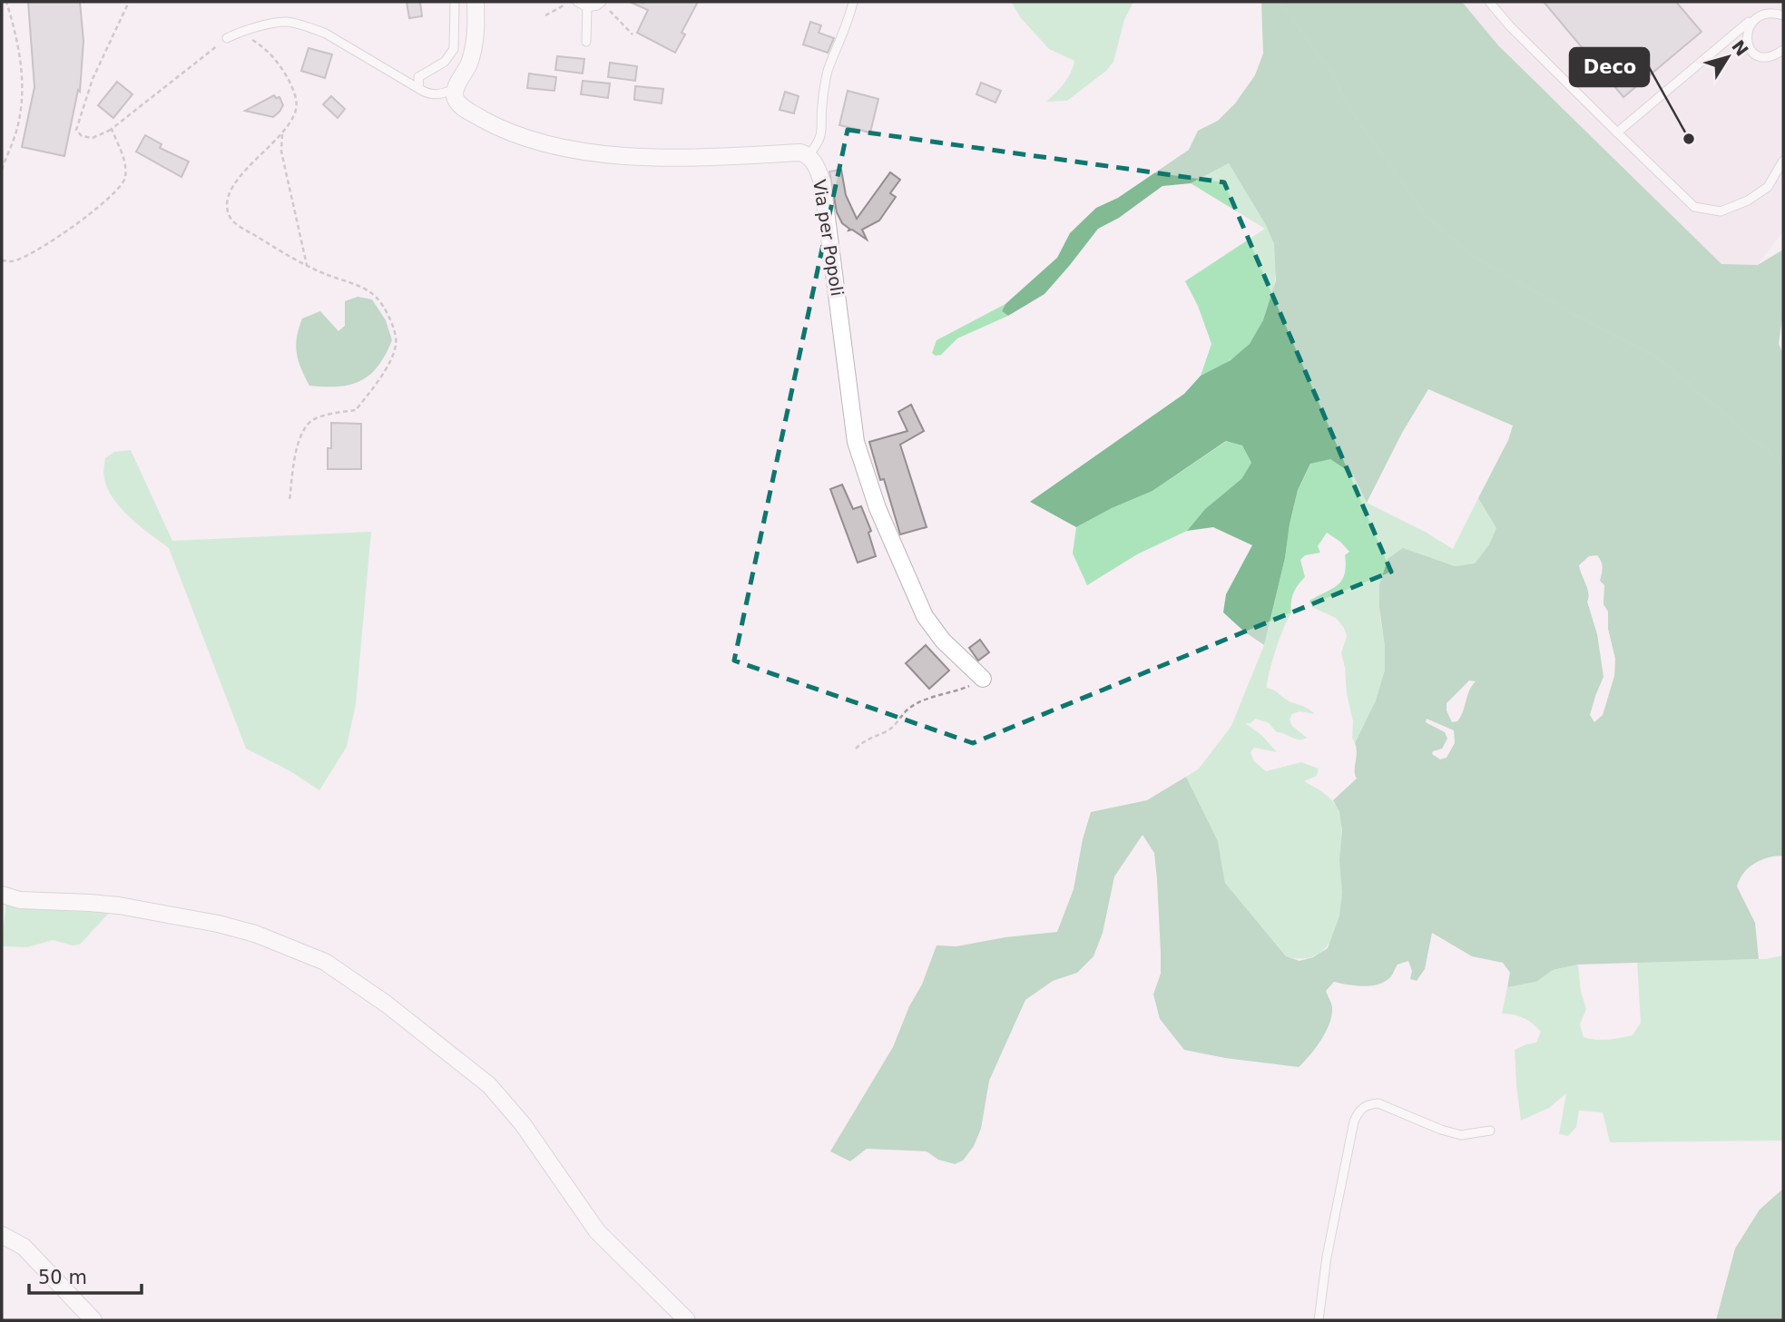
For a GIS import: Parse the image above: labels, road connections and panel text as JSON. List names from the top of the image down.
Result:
{
  "streets": {
    "street": ["Via per Popoli"]
  },
  "places": ["Deco"],
  "scale_bar": "50 m",
  "north": "top right"
}
